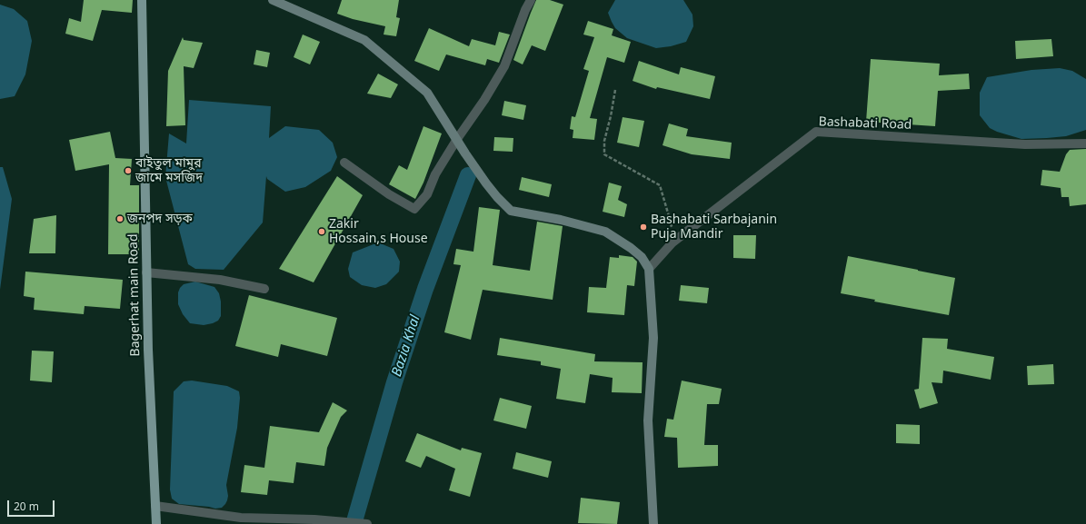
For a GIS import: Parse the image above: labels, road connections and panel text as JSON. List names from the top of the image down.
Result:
{
  "streets": {
    "main road": ["Bagerhat main Road"],
    "street": ["Bashabati Road"]
  },
  "water": ["Bazia Khal"],
  "places": [
    "বাইতুল মামুর জামে মসজিদ",
    "জনপদ সড়ক",
    "Bashabati Sarbajanin Puja Mandir",
    "Zakir Hossain,s House"
  ],
  "scale_bar": "20 m"
}
